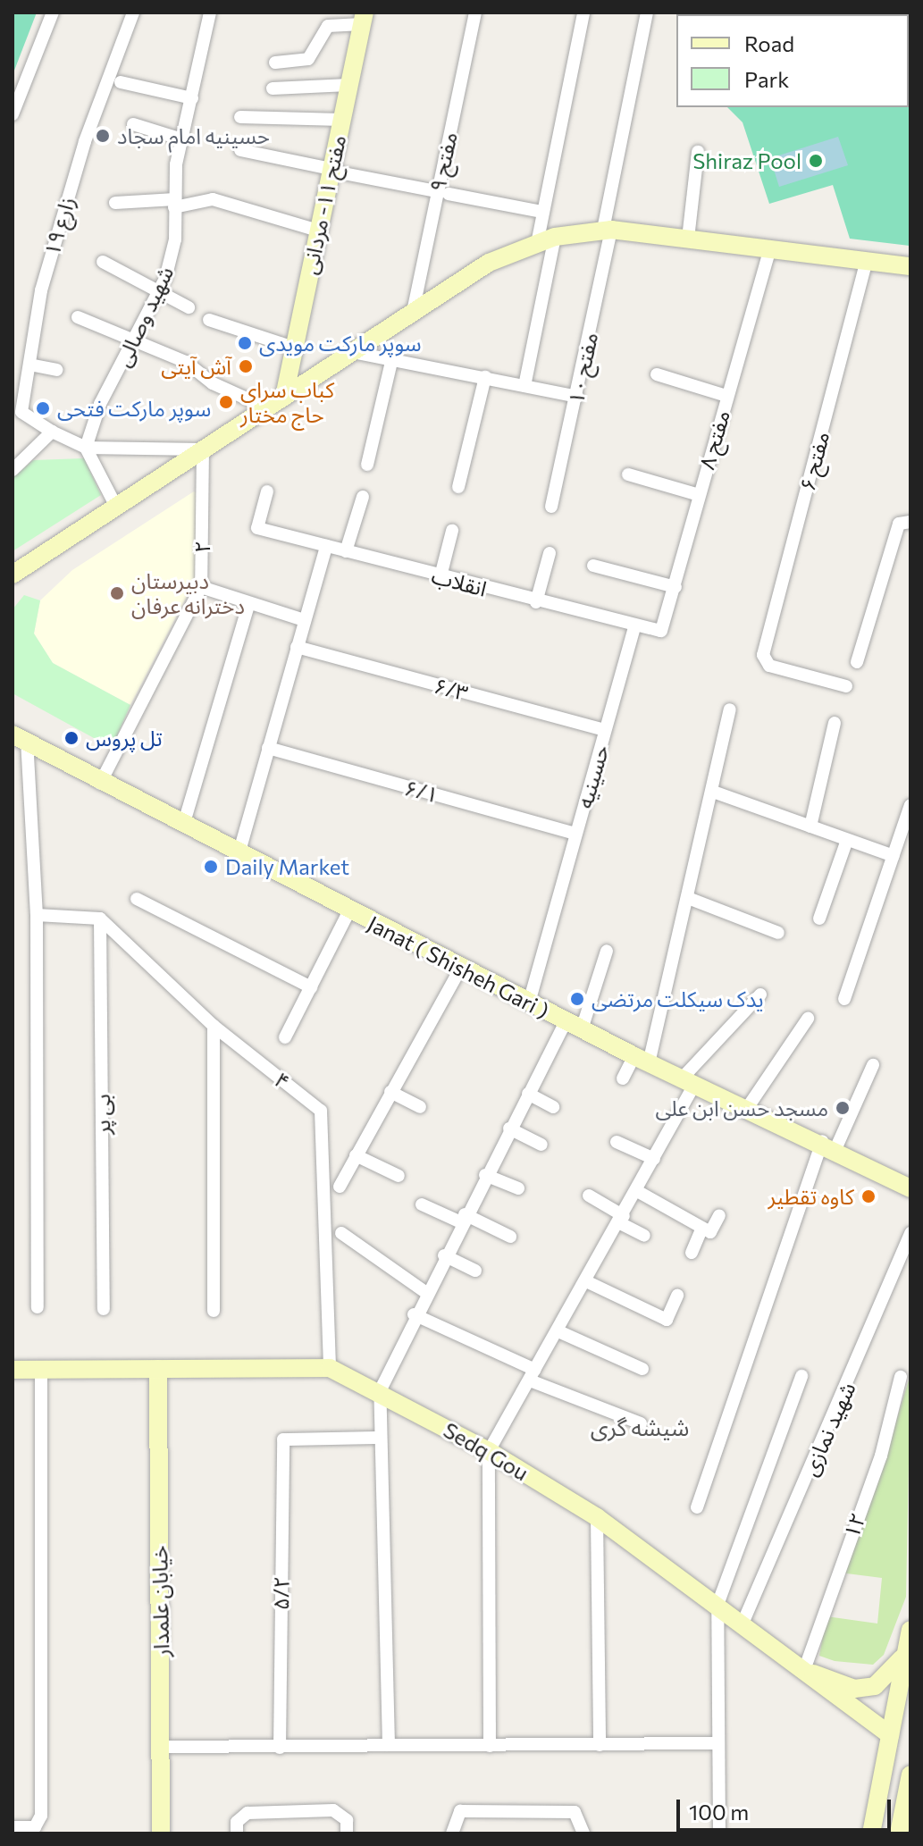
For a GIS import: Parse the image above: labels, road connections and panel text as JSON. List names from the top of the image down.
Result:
{
  "streets": {
    "street": [
      "مفتح ۹",
      "مفتح ۱۱- مردانی",
      "۱۹ زارع",
      "شهید وصالی",
      "مفتح ۱۰",
      "مفتح ۸",
      "مفتح ۶",
      "۲",
      "انقلاب",
      "۶/۳",
      "حسینیه",
      "۶/۱",
      "Janat ( Shisheh Gari )",
      "۴",
      "بی پر",
      "شهید نمازی",
      "Sedq Gou",
      "۱۲",
      "۵/۲",
      "خیابان علمدار"
    ]
  },
  "crossings": [
    ["۱۹ زارع", "شهید وصالی"],
    ["مفتح ۸", "انقلاب"],
    ["۲", "Janat ( Shisheh Gari )"],
    ["انقلاب", "حسینیه"],
    ["۶/۳", "حسینیه"],
    ["حسینیه", "۶/۱"],
    ["حسینیه", "Janat ( Shisheh Gari )"],
    ["۴", "بی پر"],
    ["۴", "Sedq Gou"],
    ["شهید نمازی", "Sedq Gou"],
    ["Sedq Gou", "۱۲"],
    ["Sedq Gou", "خیابان علمدار"]
  ],
  "districts": ["شیشه گری"],
  "places": [
    "حسینیه امام سجاد",
    "Shiraz Pool",
    "سوپر مارکت مویدی",
    "آش آیتی",
    "کباب سرای حاج مختار",
    "سوپر مارکت فتحی",
    "دبیرستان دخترانه عرفان",
    "تل پروس",
    "Daily Market",
    "یدک سیکلت مرتضی",
    "مسجد حسن ابن علی",
    "کاوه تقطیر"
  ],
  "legend": ["Road", "Park"],
  "scale_bar": "100 m"
}
